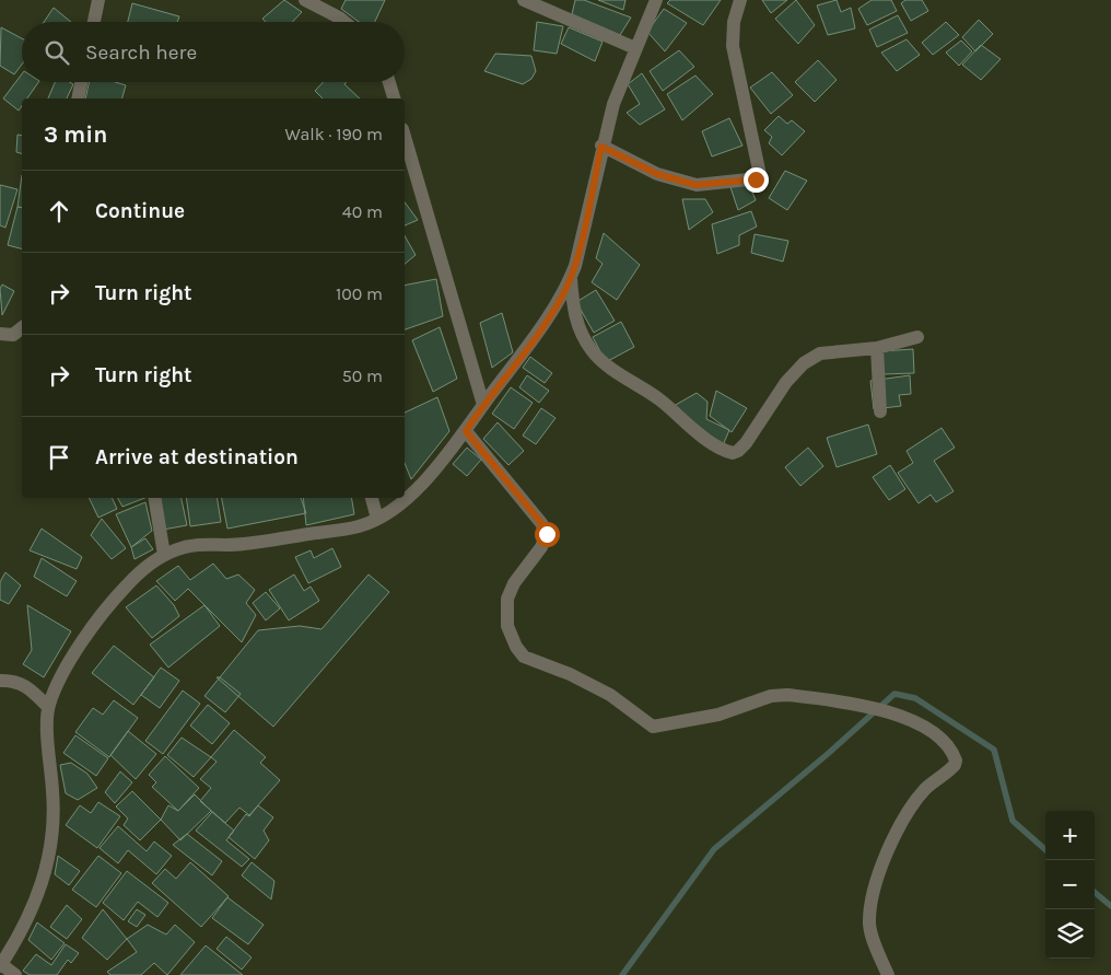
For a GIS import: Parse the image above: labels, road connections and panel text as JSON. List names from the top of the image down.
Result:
{
  "page": {
    "search": "Search here",
    "heading": ["3 min", "Walk · 190 m"],
    "list": [
      ["Continue", "40 m"],
      ["Turn right", "100 m"],
      ["Turn right", "50 m"],
      "Arrive at destination"
    ],
    "map_buttons": ["+", "−"]
  }
}
